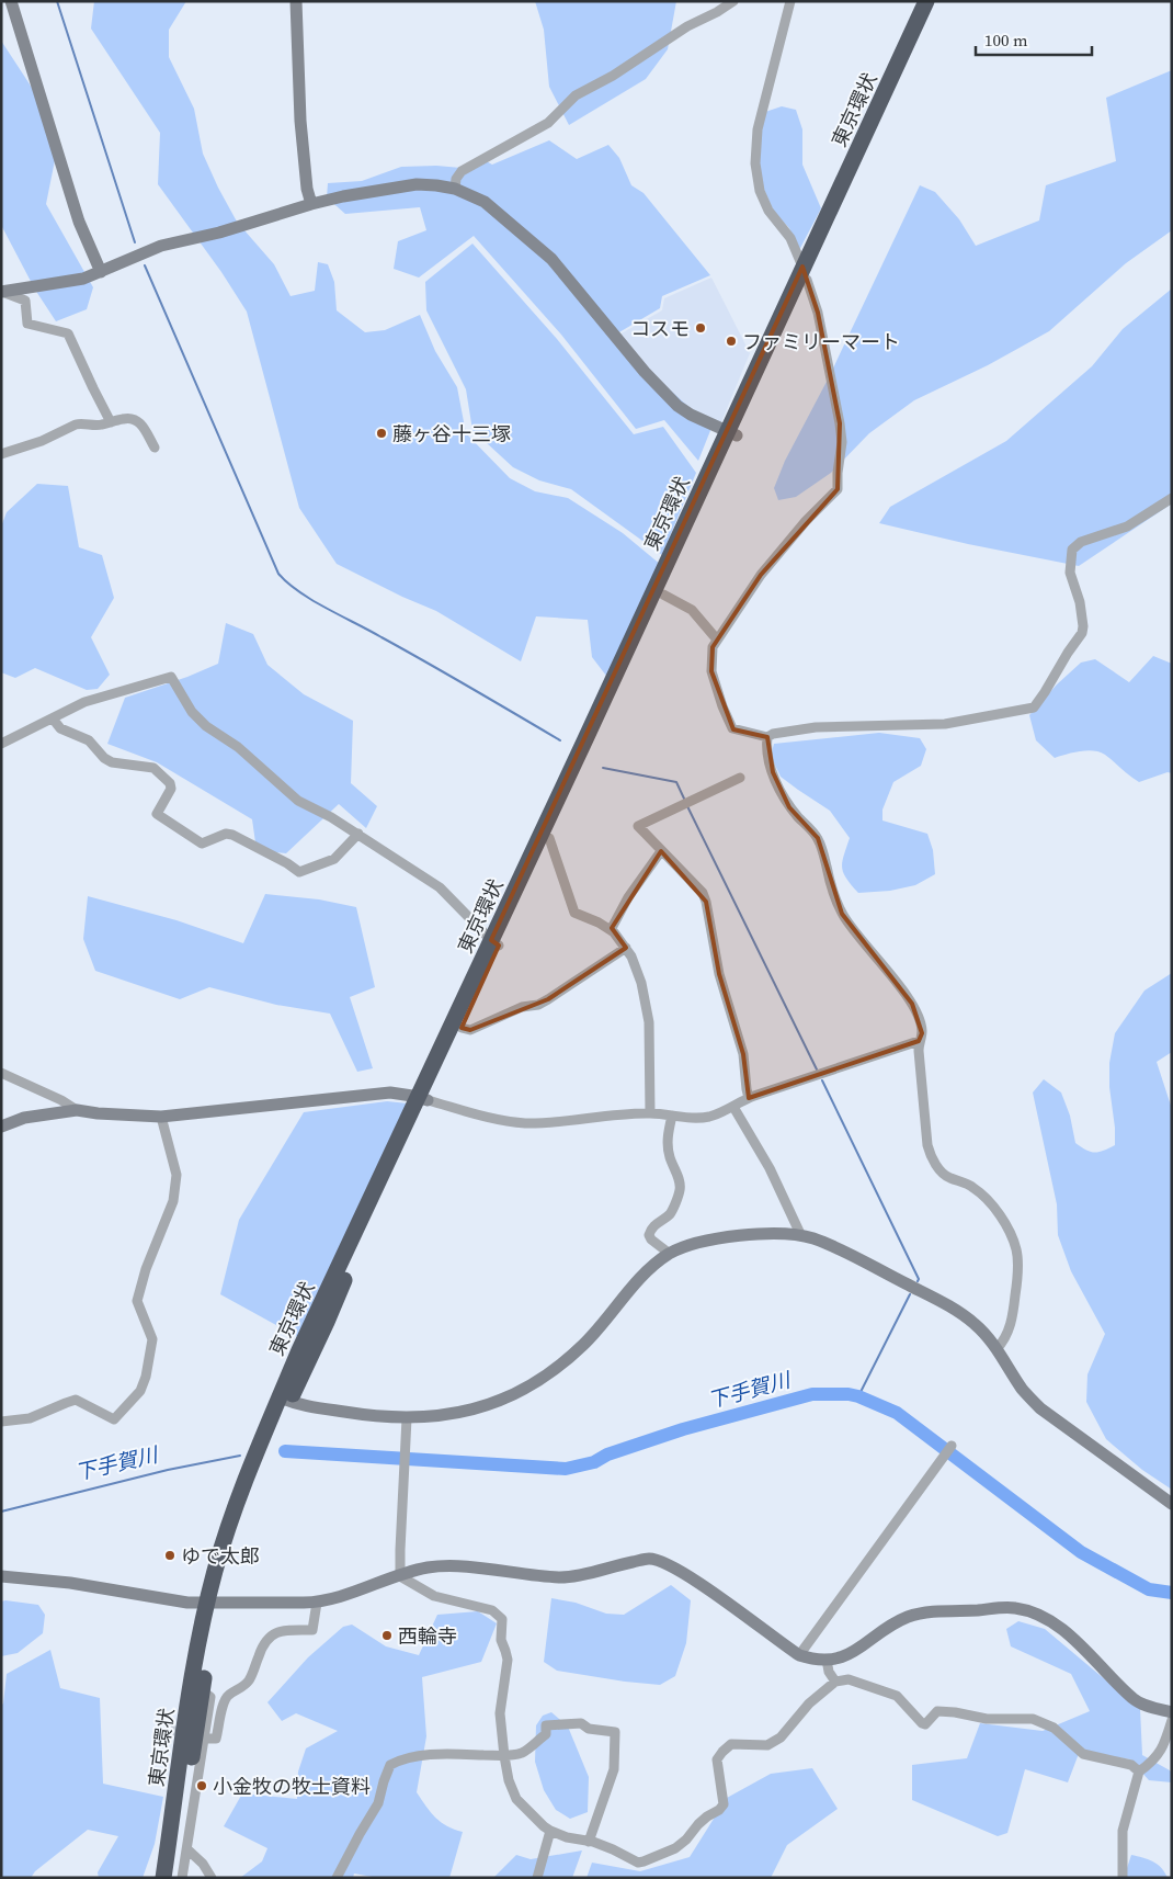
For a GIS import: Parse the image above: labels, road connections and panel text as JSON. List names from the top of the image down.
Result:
{
  "streets": {
    "highway": ["東京環状"]
  },
  "water": ["下手賀川"],
  "places": [
    "コスモ",
    "ファミリーマート",
    "藤ヶ谷十三塚",
    "ゆで太郎",
    "西輪寺",
    "小金牧の牧士資料"
  ],
  "scale_bar": "100 m"
}
